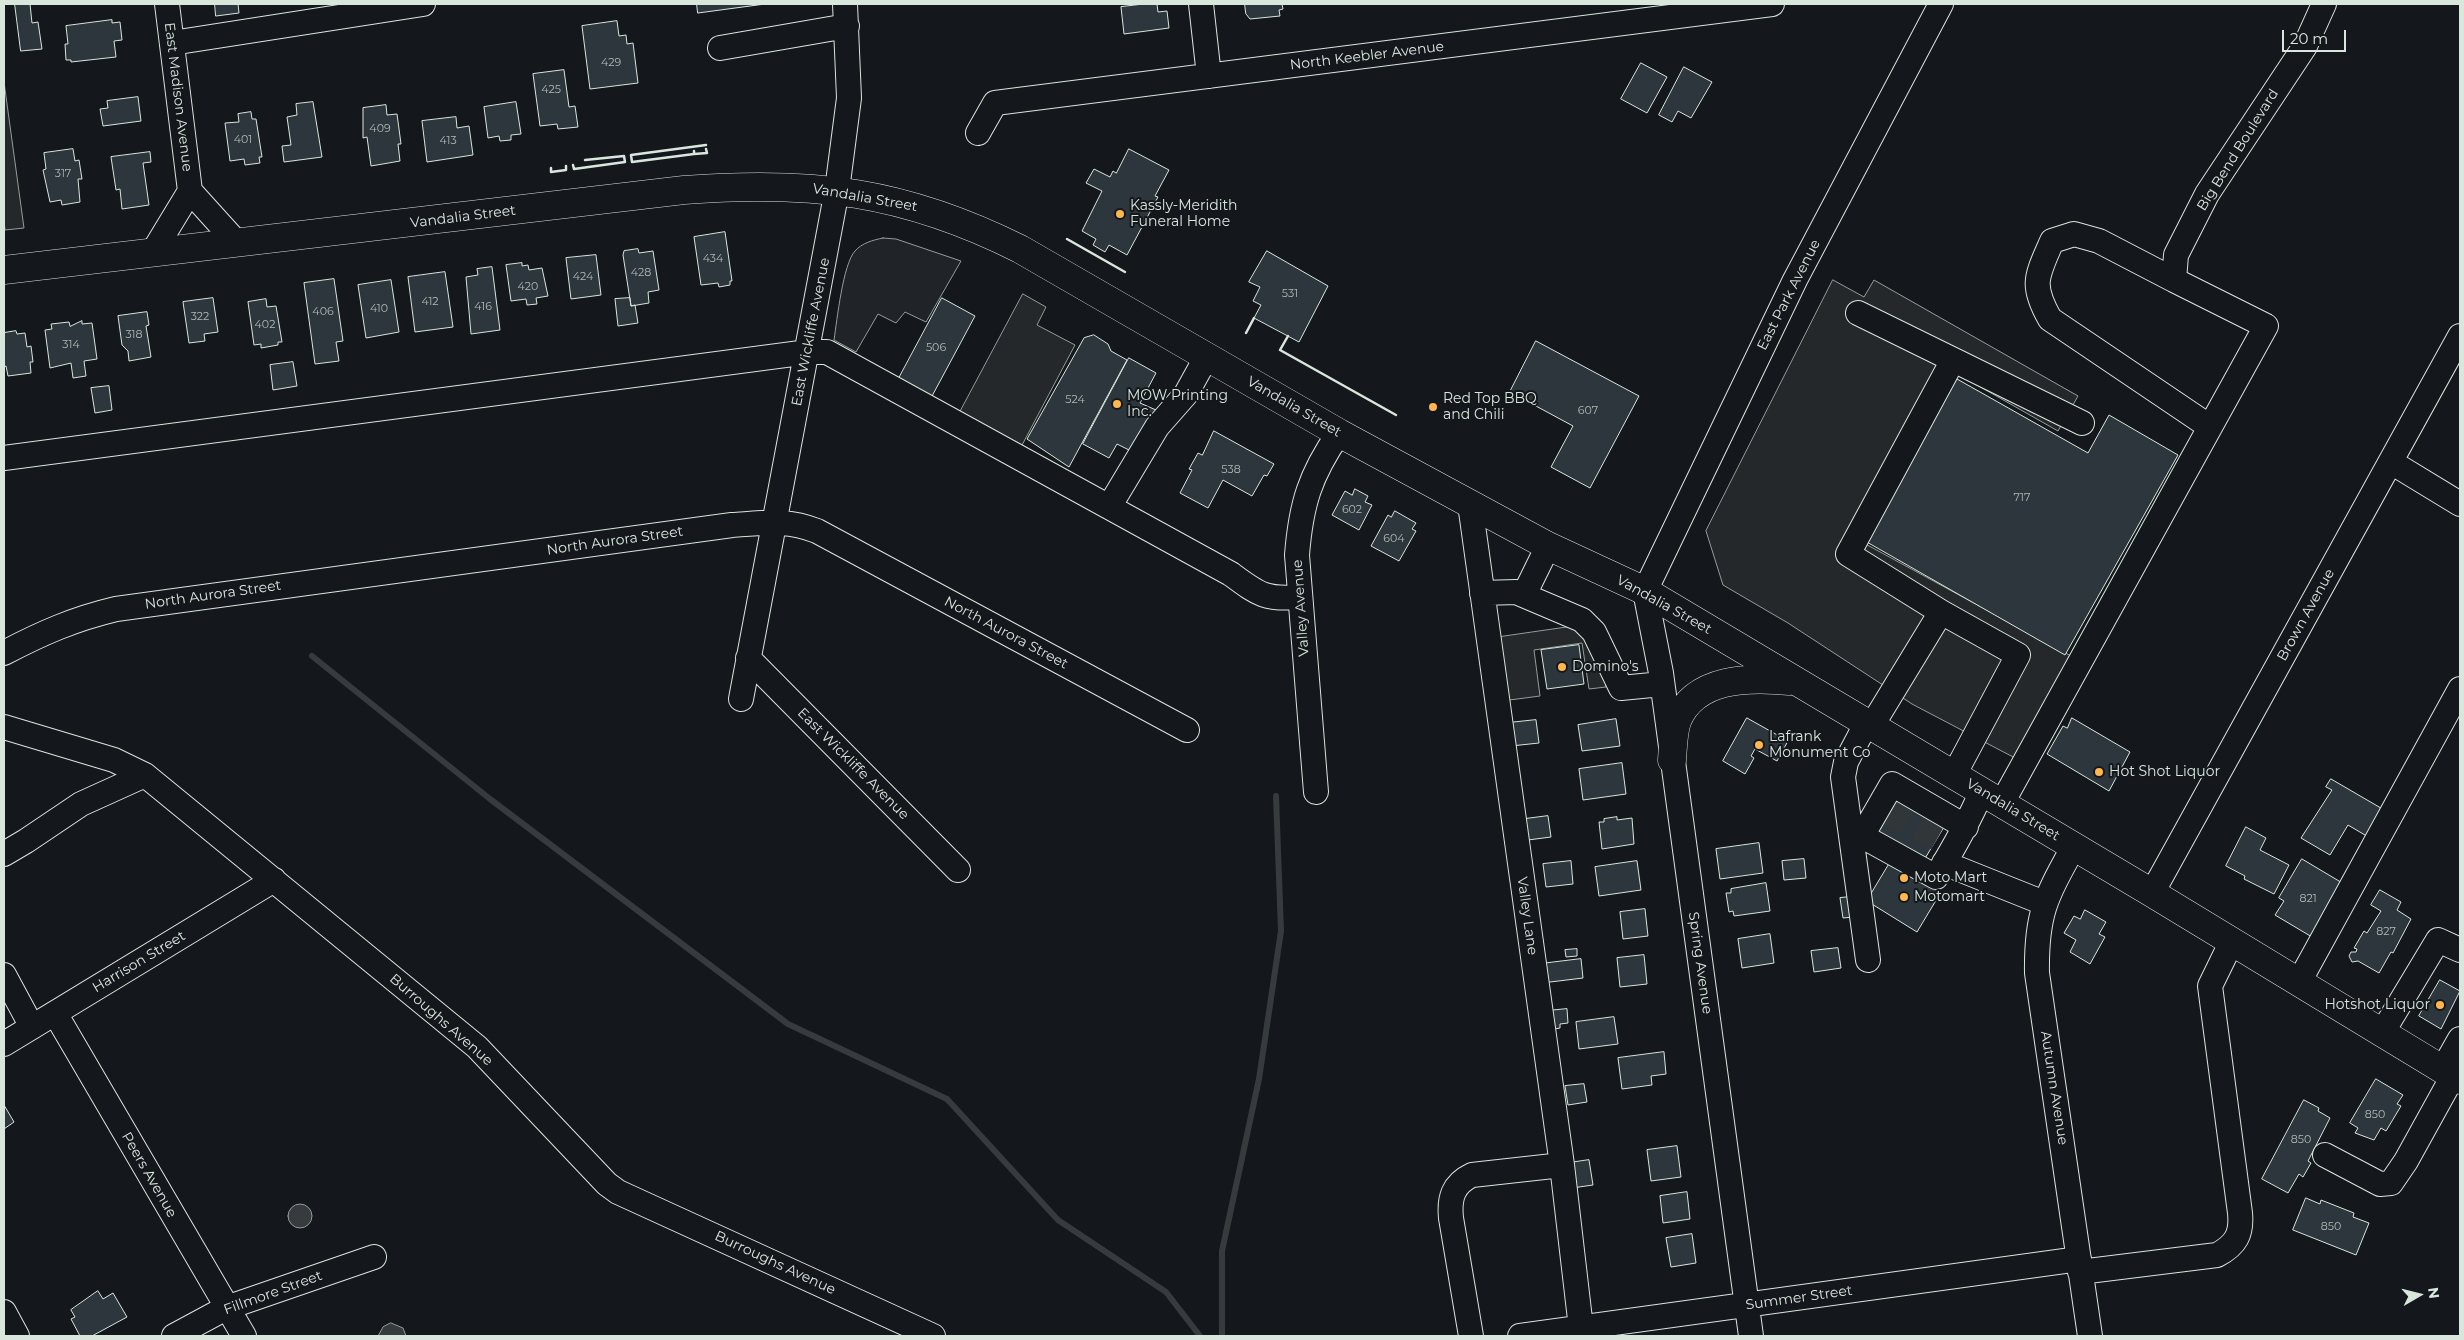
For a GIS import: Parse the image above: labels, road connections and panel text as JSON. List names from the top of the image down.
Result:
{
  "streets": {
    "main road": ["Vandalia Street"],
    "street": [
      "North Keebler Avenue",
      "East Madison Avenue",
      "Big Bend Boulevard",
      "East Park Avenue",
      "East Wickliffe Avenue",
      "North Aurora Street",
      "Valley Avenue",
      "Brown Avenue",
      "Valley Lane",
      "Harrison Street",
      "Spring Avenue",
      "Burroughs Avenue",
      "Autumn Avenue",
      "Peers Avenue",
      "Fillmore Street",
      "Summer Street"
    ]
  },
  "crossings": [
    ["Vandalia Street", "East Park Avenue"],
    ["Vandalia Street", "East Wickliffe Avenue"],
    ["Vandalia Street", "Valley Avenue"],
    ["Vandalia Street", "Brown Avenue"],
    ["Vandalia Street", "Valley Lane"],
    ["Vandalia Street", "Spring Avenue"],
    ["Vandalia Street", "Autumn Avenue"],
    ["Vandalia Street", "Summer Street"],
    ["East Park Avenue", "Spring Avenue"],
    ["East Wickliffe Avenue", "North Aurora Street"],
    ["Valley Lane", "Summer Street"],
    ["Harrison Street", "Burroughs Avenue"],
    ["Harrison Street", "Peers Avenue"],
    ["Spring Avenue", "Summer Street"],
    ["Autumn Avenue", "Summer Street"],
    ["Peers Avenue", "Fillmore Street"]
  ],
  "places": [
    "Kassly-Meridith Funeral Home",
    "MOW Printing Inc.",
    "Red Top BBQ and Chili",
    "Domino's",
    "Lafrank Monument Co",
    "Hot Shot Liquor",
    "Moto Mart",
    "Motomart",
    "Hotshot Liquor"
  ],
  "house_numbers": [
    "429",
    "425",
    "409",
    "401",
    "413",
    "317",
    "434",
    "428",
    "424",
    "420",
    "531",
    "412",
    "416",
    "410",
    "406",
    "322",
    "402",
    "318",
    "314",
    "506",
    "524",
    "607",
    "538",
    "717",
    "602",
    "604",
    "821",
    "827",
    "850",
    "850",
    "850"
  ],
  "scale_bar": "20 m",
  "north": "right"
}
